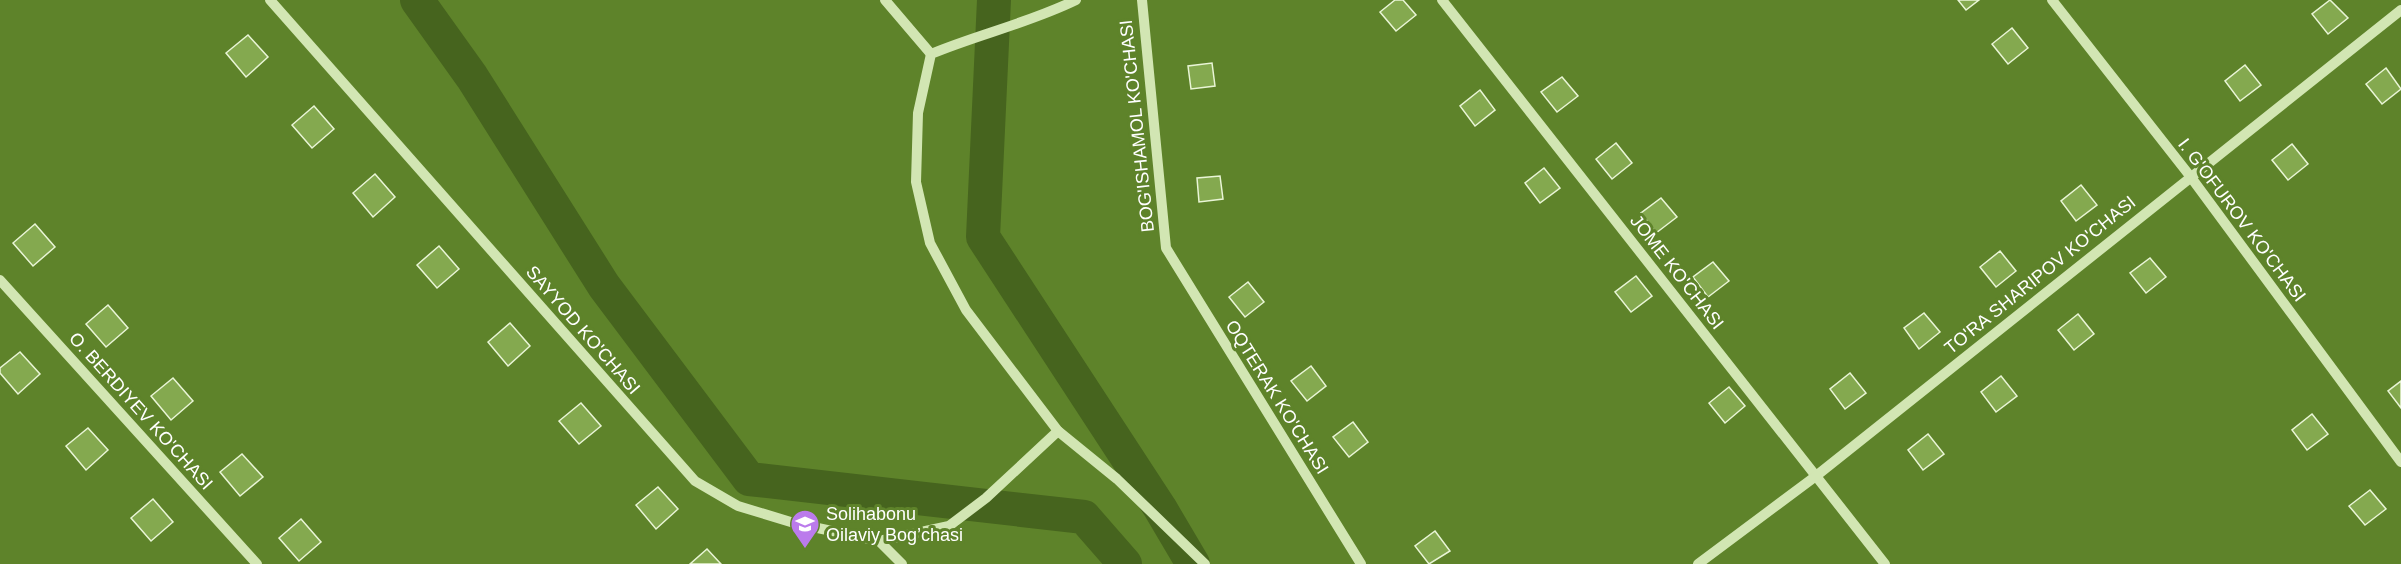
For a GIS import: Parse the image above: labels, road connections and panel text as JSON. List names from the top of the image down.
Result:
{
  "streets": {
    "street": [
      "BOG'ISHAMOL KO'CHASI",
      "I. G'OFUROV KO'CHASI",
      "JOME KO'CHASI",
      "TO'RA SHARIPOV KO'CHASI",
      "SAYYOD KO'CHASI",
      "OQTERAK KO'CHASI",
      "O. BERDIYEV KO'CHASI"
    ]
  },
  "crossings": [
    ["BOG'ISHAMOL KO'CHASI", "OQTERAK KO'CHASI"],
    ["I. G'OFUROV KO'CHASI", "TO'RA SHARIPOV KO'CHASI"],
    ["JOME KO'CHASI", "TO'RA SHARIPOV KO'CHASI"]
  ],
  "places": {
    "school or university": ["Solihabonu Oilaviy Bog’chasi"]
  }
}
